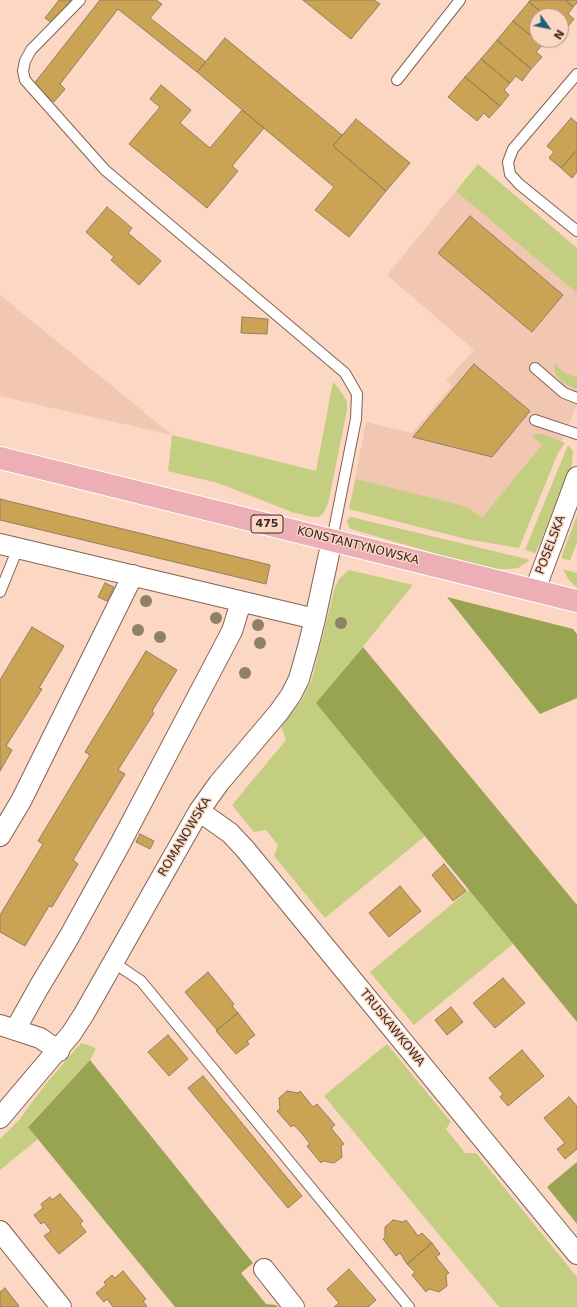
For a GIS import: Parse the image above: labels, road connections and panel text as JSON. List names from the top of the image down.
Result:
{
  "streets": {
    "main road": ["475", "KONSTANTYNOWSKA"],
    "street": ["POSELSKA", "ROMANOWSKA", "TRUSKAWKOWA"]
  },
  "crossings": [
    ["POSELSKA", "KONSTANTYNOWSKA"],
    ["KONSTANTYNOWSKA", "ROMANOWSKA"],
    ["ROMANOWSKA", "TRUSKAWKOWA"]
  ],
  "north": "bottom right"
}
